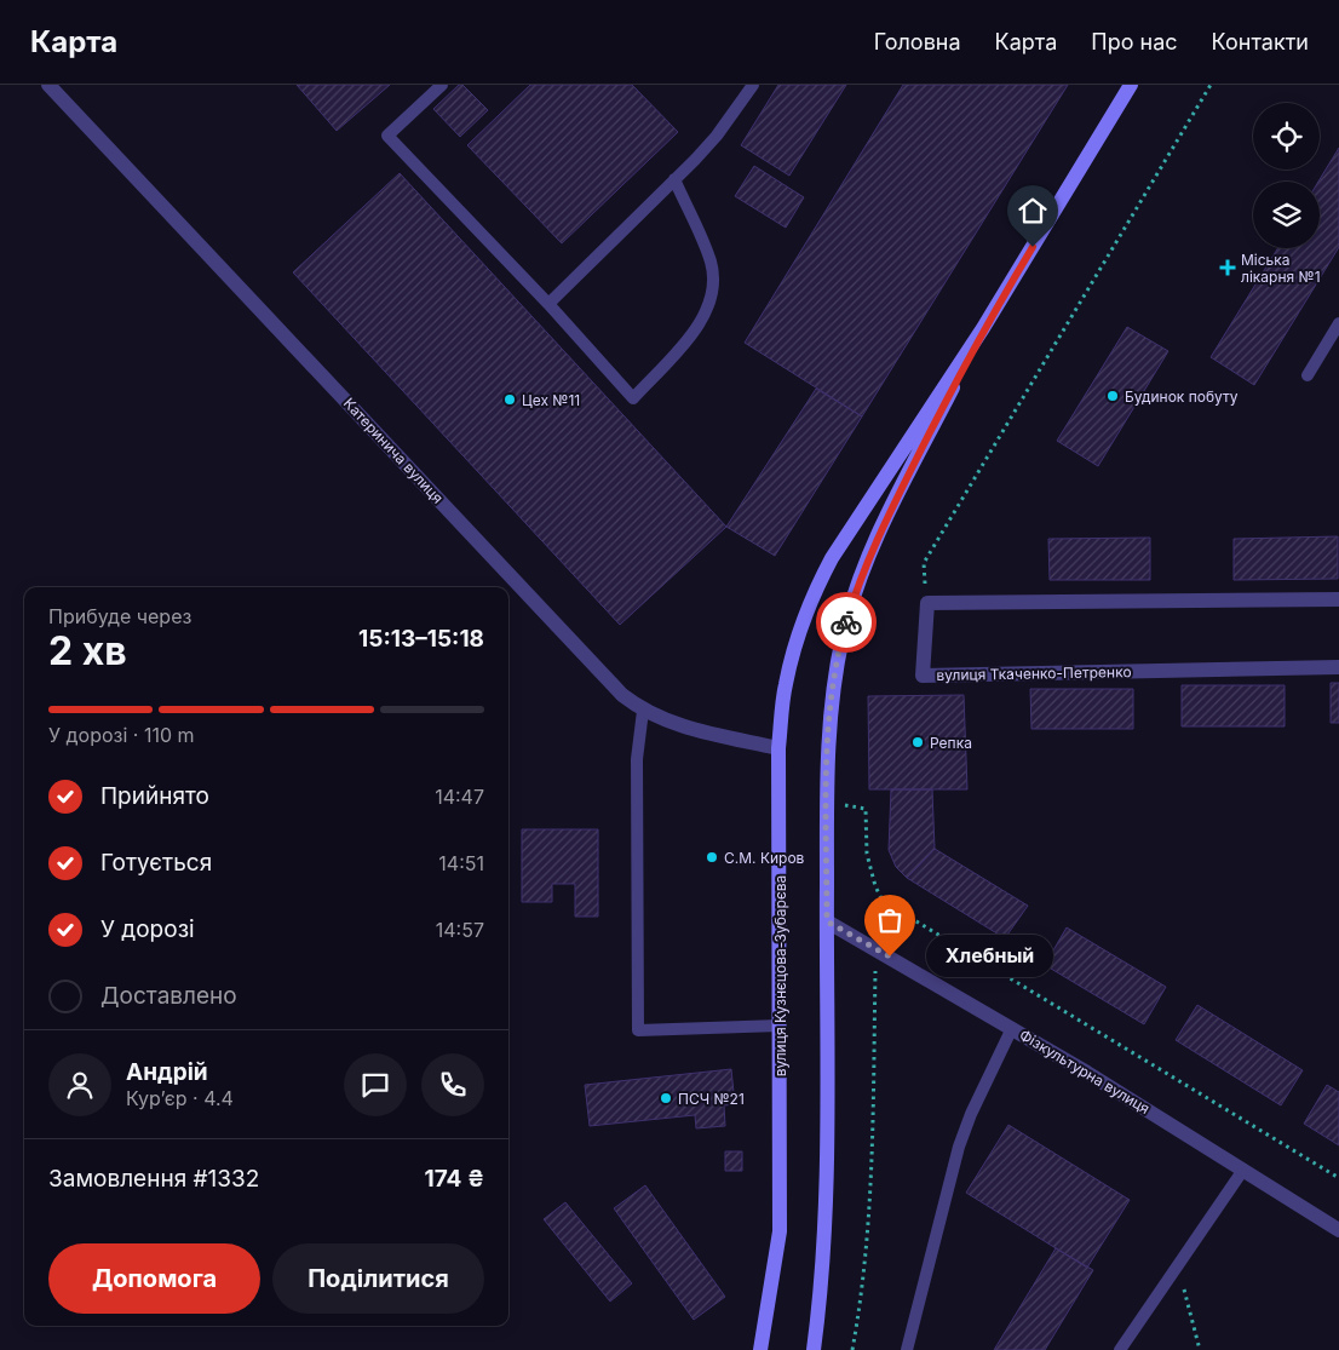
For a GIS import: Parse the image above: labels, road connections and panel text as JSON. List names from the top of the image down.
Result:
{
  "streets": {
    "main road": ["вулиця Кузнєцова-Зубарєва"],
    "street": ["Катеринича вулиця", "вулиця Ткаченко-Петренко", "Фізкультурна вулиця"]
  },
  "crossings": [
    ["Катеринича вулиця", "вулиця Кузнєцова-Зубарєва"],
    ["вулиця Кузнєцова-Зубарєва", "Фізкультурна вулиця"]
  ],
  "places": {
    "health": ["Міська лікарня №1"],
    "other": [
      "Будинок побуту",
      "Цех №11",
      "Репка",
      "С.М. Киров",
      "Хлебный",
      "ПСЧ №21"
    ]
  },
  "page": {
    "header": "Карта",
    "nav": [
      "Головна",
      "Карта",
      "Про нас",
      "Контакти"
    ],
    "heading": ["2 хв", "Прибуде через", "15:13–15:18"],
    "panel": [
      "Андрій",
      "Кур’єр · 4.4",
      "Замовлення #1332",
      "174 ₴"
    ],
    "bar": "У дорозі · 110 m",
    "list": [
      ["Прийнято", "14:47"],
      ["Готується", "14:51"],
      ["У дорозі", "14:57"],
      "Доставлено"
    ],
    "bubble": "Хлебный",
    "buttons": ["Допомога", "Поділитися"]
  }
}
